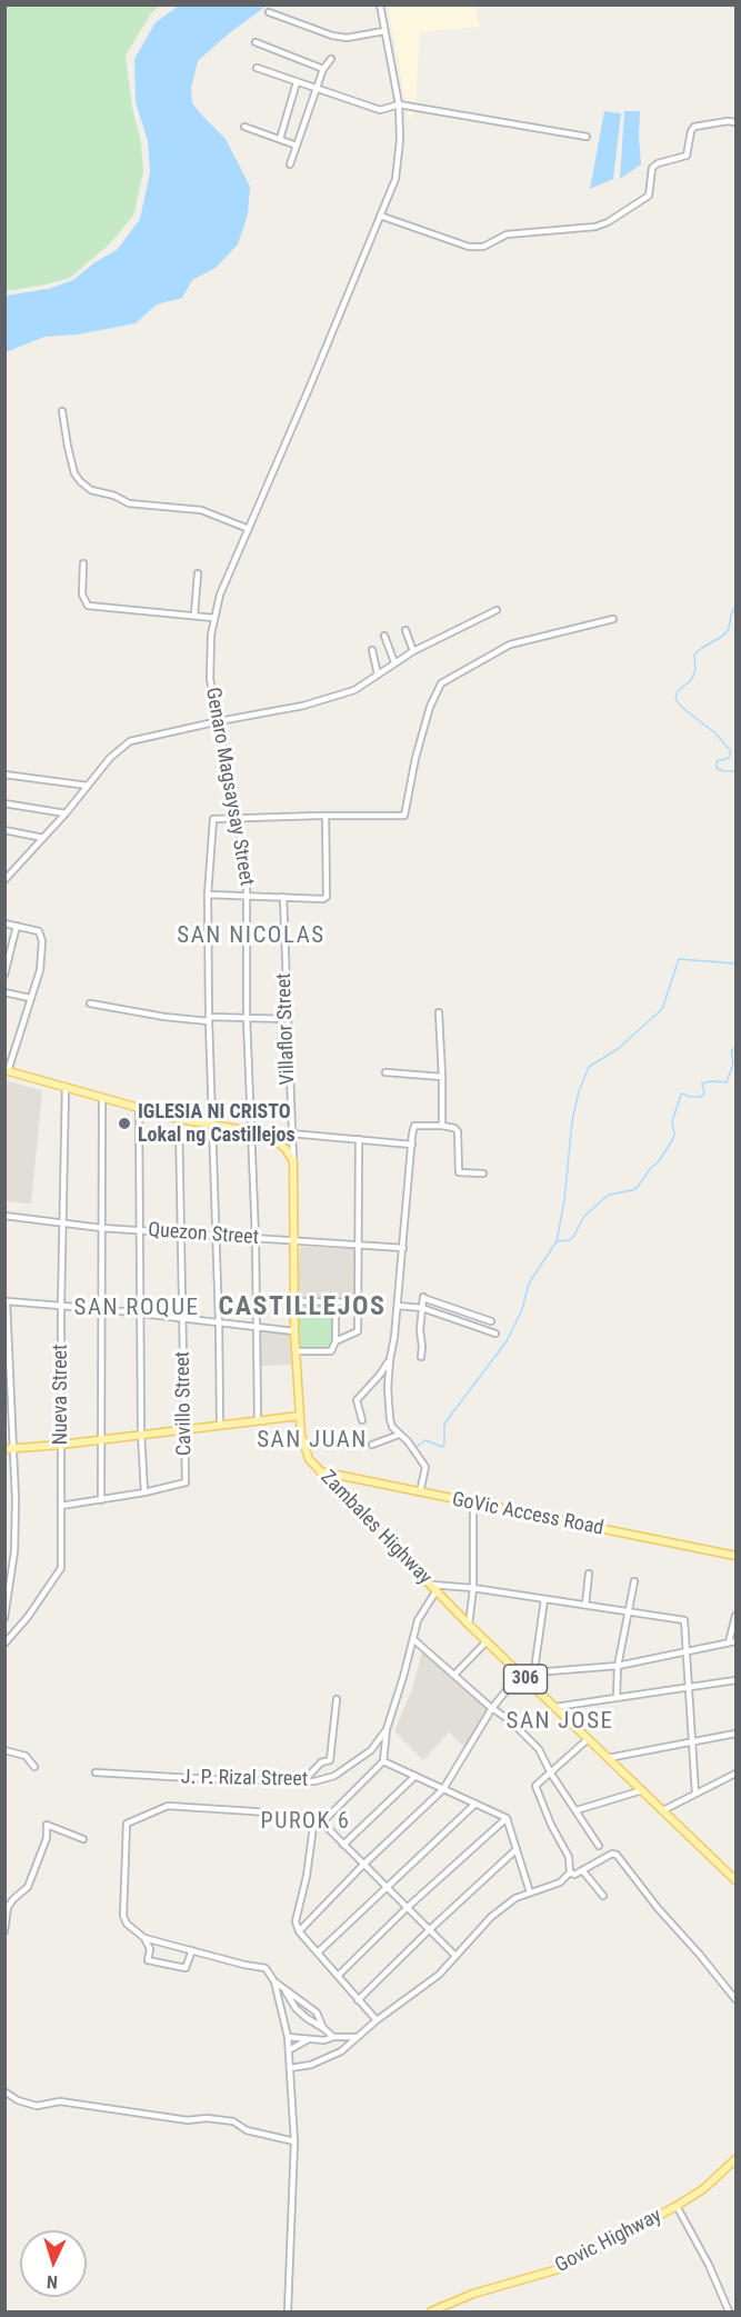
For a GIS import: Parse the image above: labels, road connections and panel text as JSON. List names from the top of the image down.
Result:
{
  "streets": {
    "main road": [
      "GoVic Access Road",
      "Zambales Highway",
      "306",
      "Govic Highway"
    ],
    "street": [
      "Genaro Magsaysay Street",
      "Villaflor Street",
      "Quezon Street",
      "Nueva Street",
      "Cavillo Street",
      "J. P. Rizal Street"
    ]
  },
  "crossings": [
    ["Genaro Magsaysay Street", "Quezon Street"],
    ["Villaflor Street", "Zambales Highway"],
    ["Quezon Street", "Nueva Street"],
    ["Quezon Street", "Cavillo Street"],
    ["Quezon Street", "Zambales Highway"],
    ["Nueva Street", "Cavillo Street"],
    ["GoVic Access Road", "Zambales Highway"],
    ["Zambales Highway", "J. P. Rizal Street"]
  ],
  "districts": [
    "SAN NICOLAS",
    "CASTILLEJOS",
    "SAN ROQUE",
    "SAN JUAN",
    "SAN JOSE",
    "PUROK 6"
  ],
  "places": ["IGLESIA NI CRISTO Lokal ng Castillejos"],
  "north": "bottom"
}
